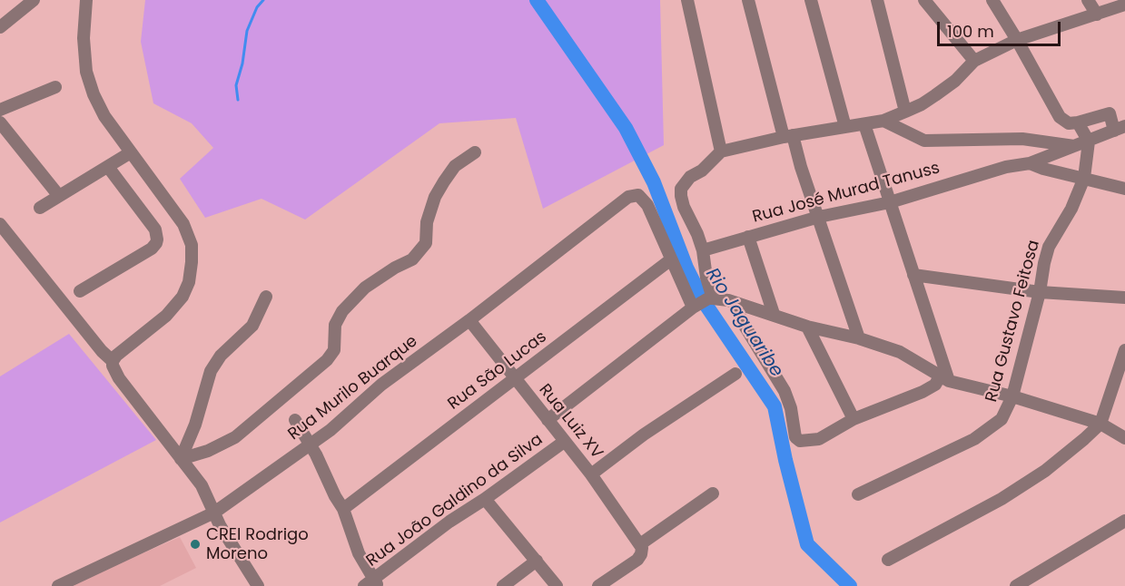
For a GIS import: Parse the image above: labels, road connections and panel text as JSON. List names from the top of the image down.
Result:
{
  "streets": {
    "street": [
      "Rua José Murad Tanuss",
      "Rua Gustavo Feitosa",
      "Rua São Lucas",
      "Rua Murilo Buarque",
      "Rua Luiz XV",
      "Rua João Galdino da Silva"
    ]
  },
  "crossings": [
    ["Rua São Lucas", "Rua Murilo Buarque"],
    ["Rua São Lucas", "Rua Luiz XV"],
    ["Rua Murilo Buarque", "Rua Luiz XV"],
    ["Rua Luiz XV", "Rua João Galdino da Silva"]
  ],
  "water": ["Rio Jaguaribe"],
  "places": ["CREI Rodrigo Moreno"],
  "scale_bar": "100 m"
}
